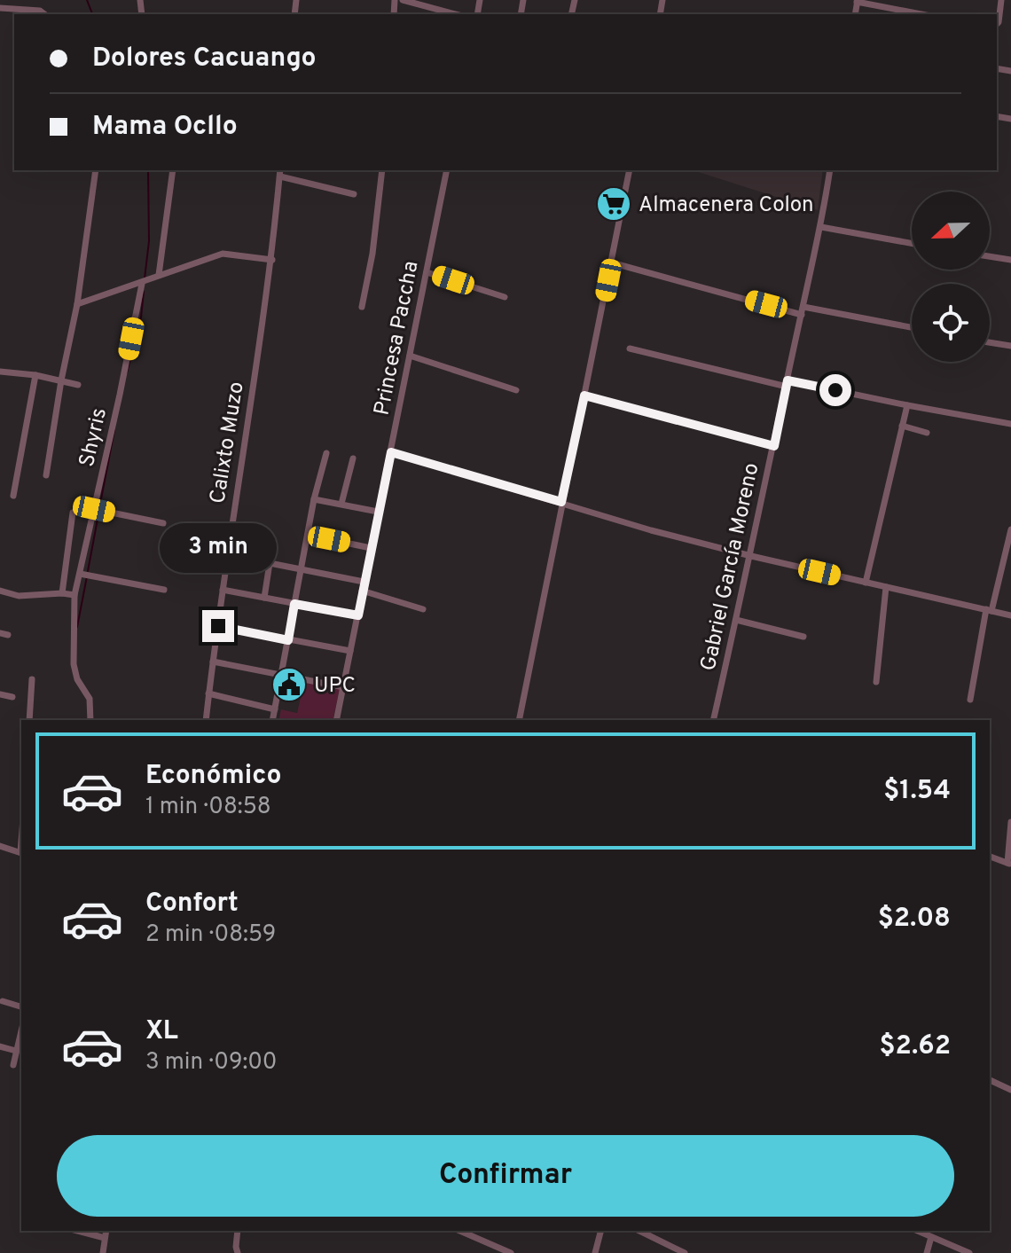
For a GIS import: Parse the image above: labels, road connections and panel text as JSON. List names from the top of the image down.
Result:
{
  "streets": {
    "street": [
      "Princesa Paccha",
      "Shyris",
      "Calixto Muzo",
      "Gabriel García Moreno"
    ]
  },
  "places": {
    "supermarket": ["Almacenera Colon"],
    "public building": ["UPC"]
  },
  "north": "left",
  "page": {
    "banner": ["Dolores Cacuango", "Mama Ocllo"],
    "bubble": "3 min",
    "list": [
      {
        "name": "Económico",
        "note": "1 min · 08:58",
        "value": "$1.54"
      },
      {
        "name": "Confort",
        "note": "2 min · 08:59",
        "value": "$2.08"
      },
      {
        "name": "XL",
        "note": "3 min · 09:00",
        "value": "$2.62"
      }
    ],
    "buttons": "Confirmar"
  }
}
